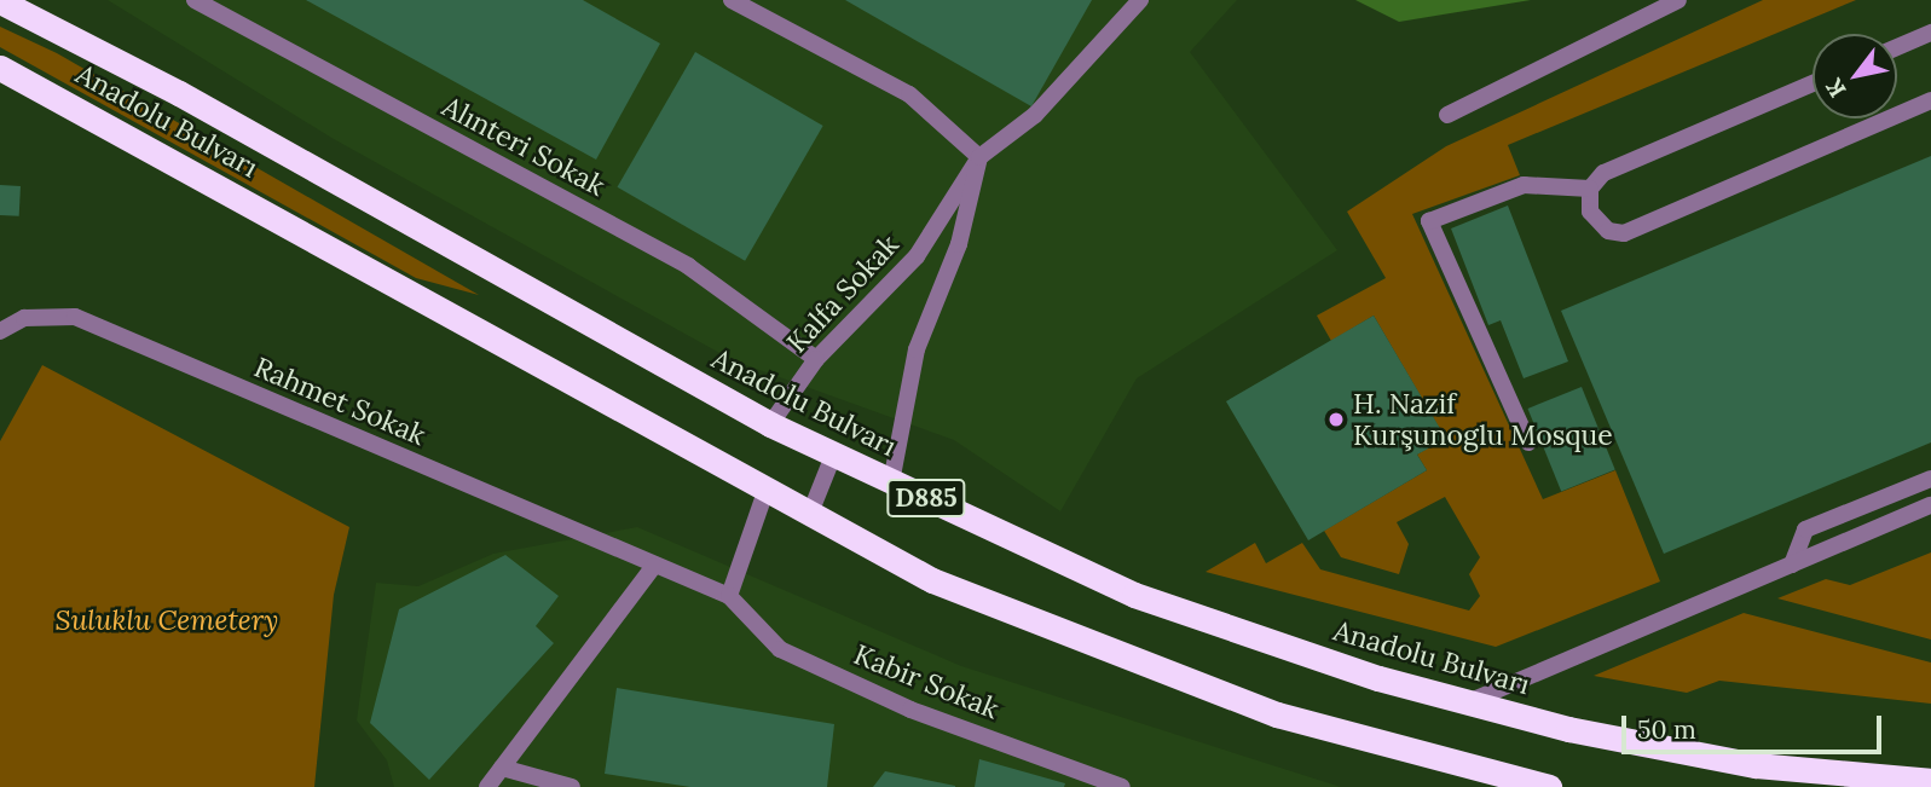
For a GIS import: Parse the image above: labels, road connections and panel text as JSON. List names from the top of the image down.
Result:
{
  "streets": {
    "highway": ["Anadolu Bulvarı", "D885"],
    "street": [
      "Alınteri Sokak",
      "Kalfa Sokak",
      "Rahmet Sokak",
      "Kabir Sokak"
    ]
  },
  "crossings": [
    ["Anadolu Bulvarı", "Kalfa Sokak"],
    ["Alınteri Sokak", "Kalfa Sokak"],
    ["Rahmet Sokak", "Kabir Sokak"]
  ],
  "parks": ["Suluklu Cemetery"],
  "places": ["H. Nazif Kurşunoglu Mosque"],
  "scale_bar": "50 m",
  "north": "bottom left"
}
